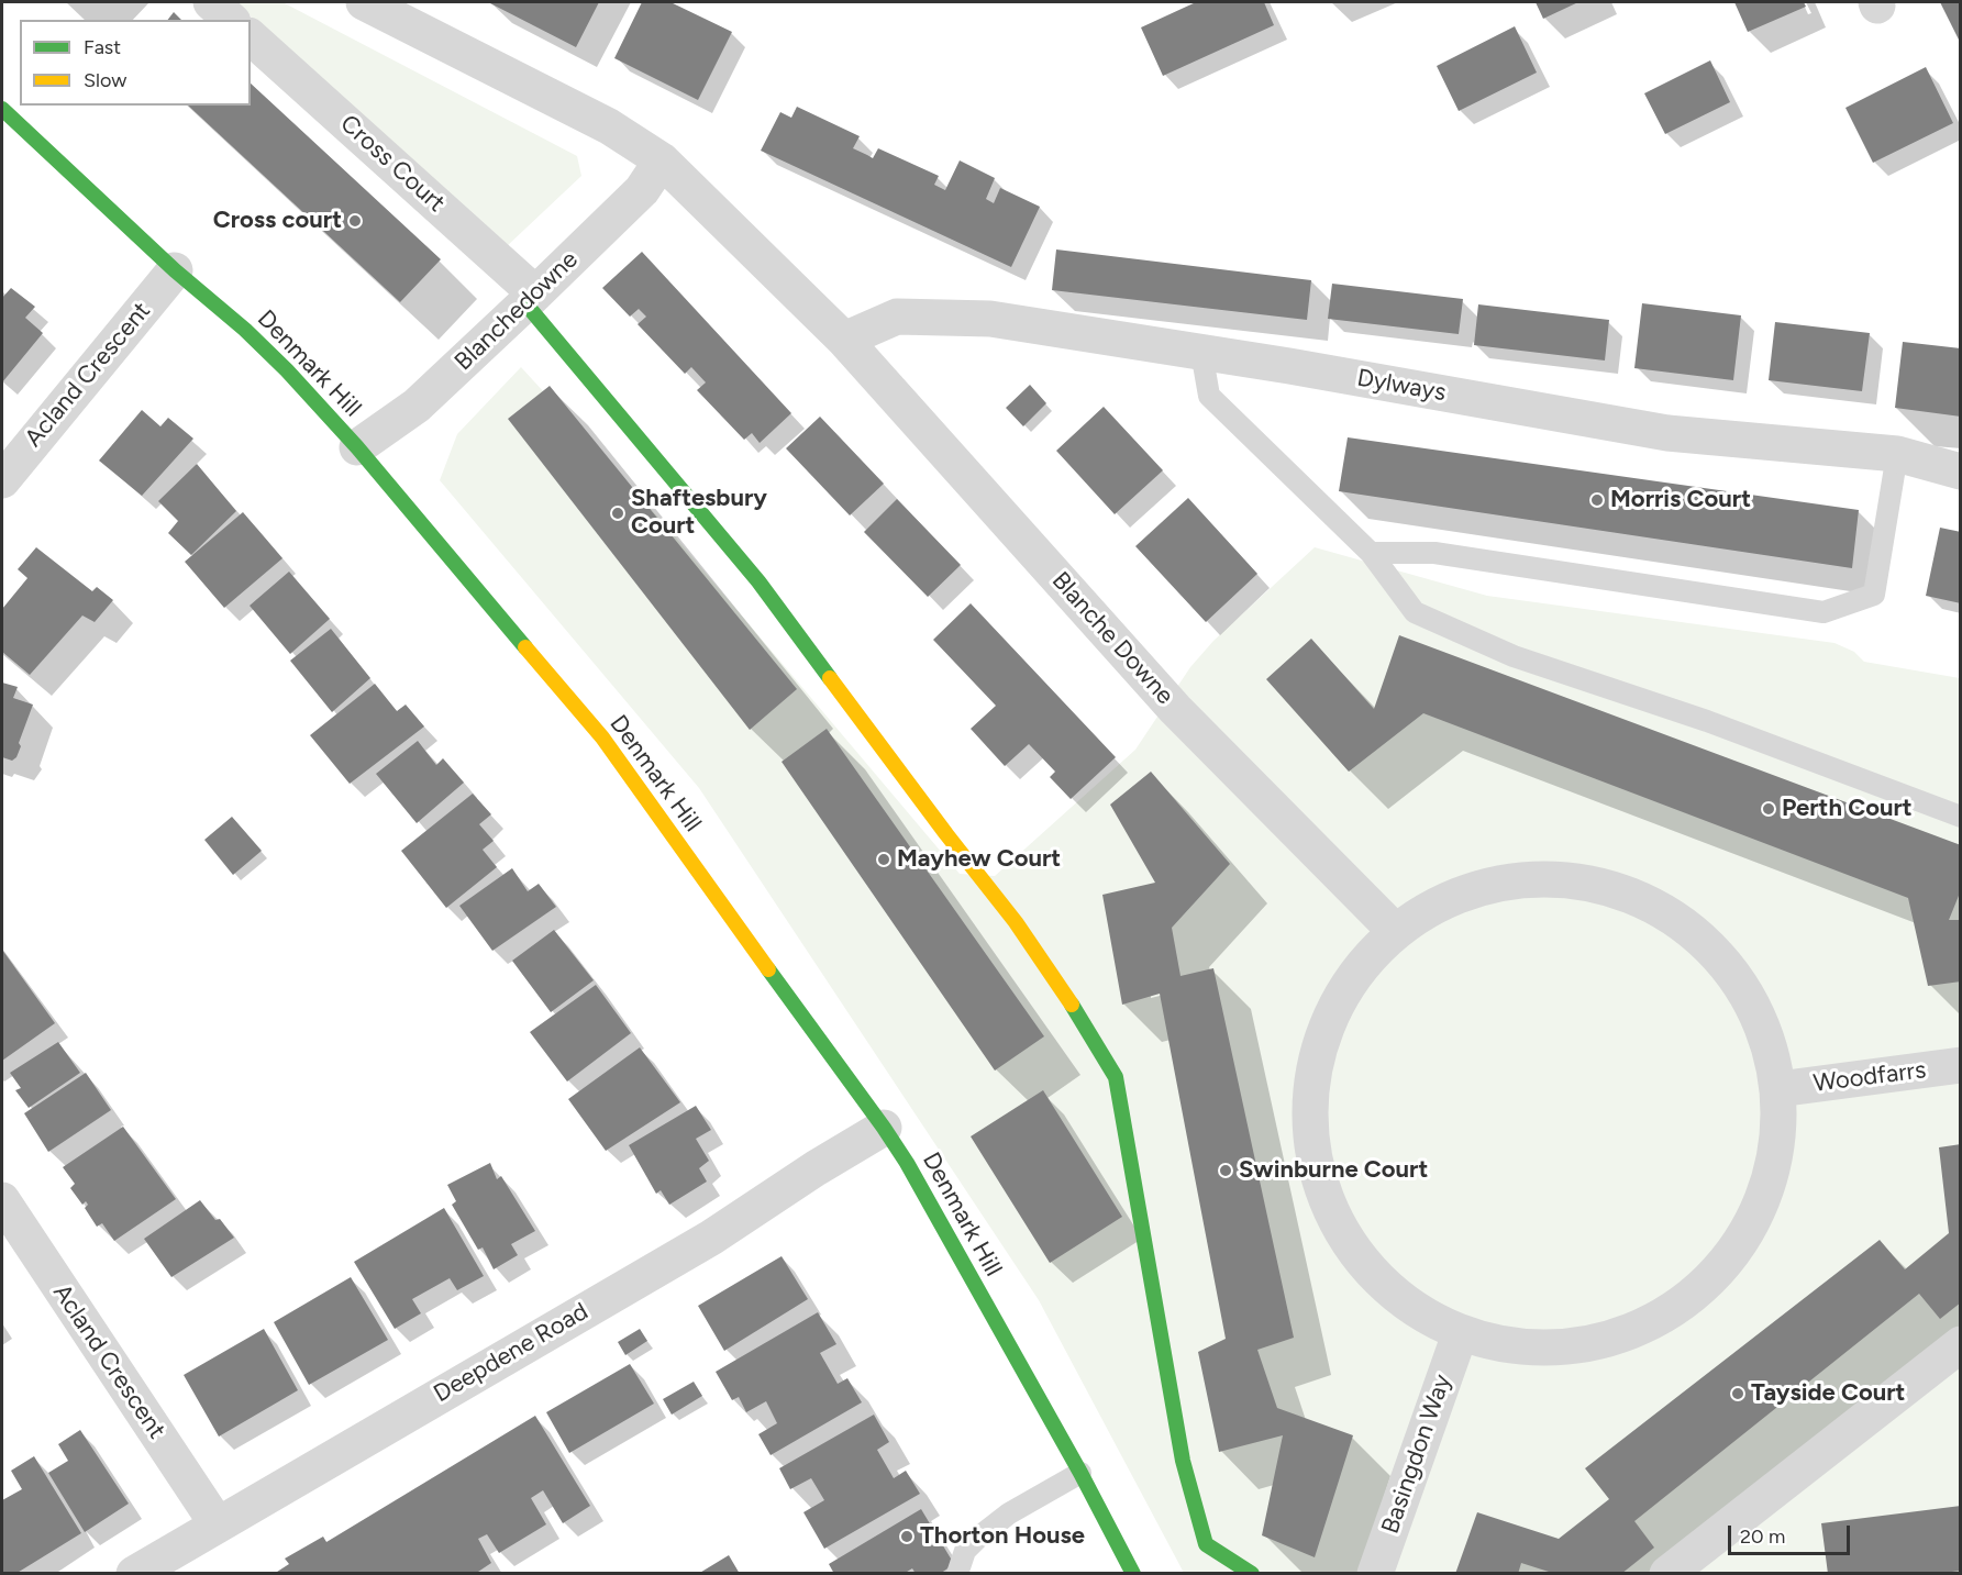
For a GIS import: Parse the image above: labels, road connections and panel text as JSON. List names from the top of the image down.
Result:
{
  "streets": {
    "main road": ["Denmark Hill"],
    "street": [
      "Cross Court",
      "Blanchedowne",
      "Acland Crescent",
      "Dylways",
      "Blanche Downe",
      "Woodfarrs",
      "Deepdene Road",
      "Basingdon Way"
    ]
  },
  "crossings": [
    ["Cross Court", "Blanchedowne"],
    ["Blanchedowne", "Denmark Hill"],
    ["Denmark Hill", "Acland Crescent"],
    ["Denmark Hill", "Deepdene Road"],
    ["Acland Crescent", "Deepdene Road"],
    ["Dylways", "Blanche Downe"]
  ],
  "places": [
    "Cross court",
    "Morris Court",
    "Shaftesbury Court",
    "Perth Court",
    "Mayhew Court",
    "Swinburne Court",
    "Tayside Court",
    "Thorton House"
  ],
  "legend": ["Fast", "Slow"],
  "scale_bar": "20 m"
}
